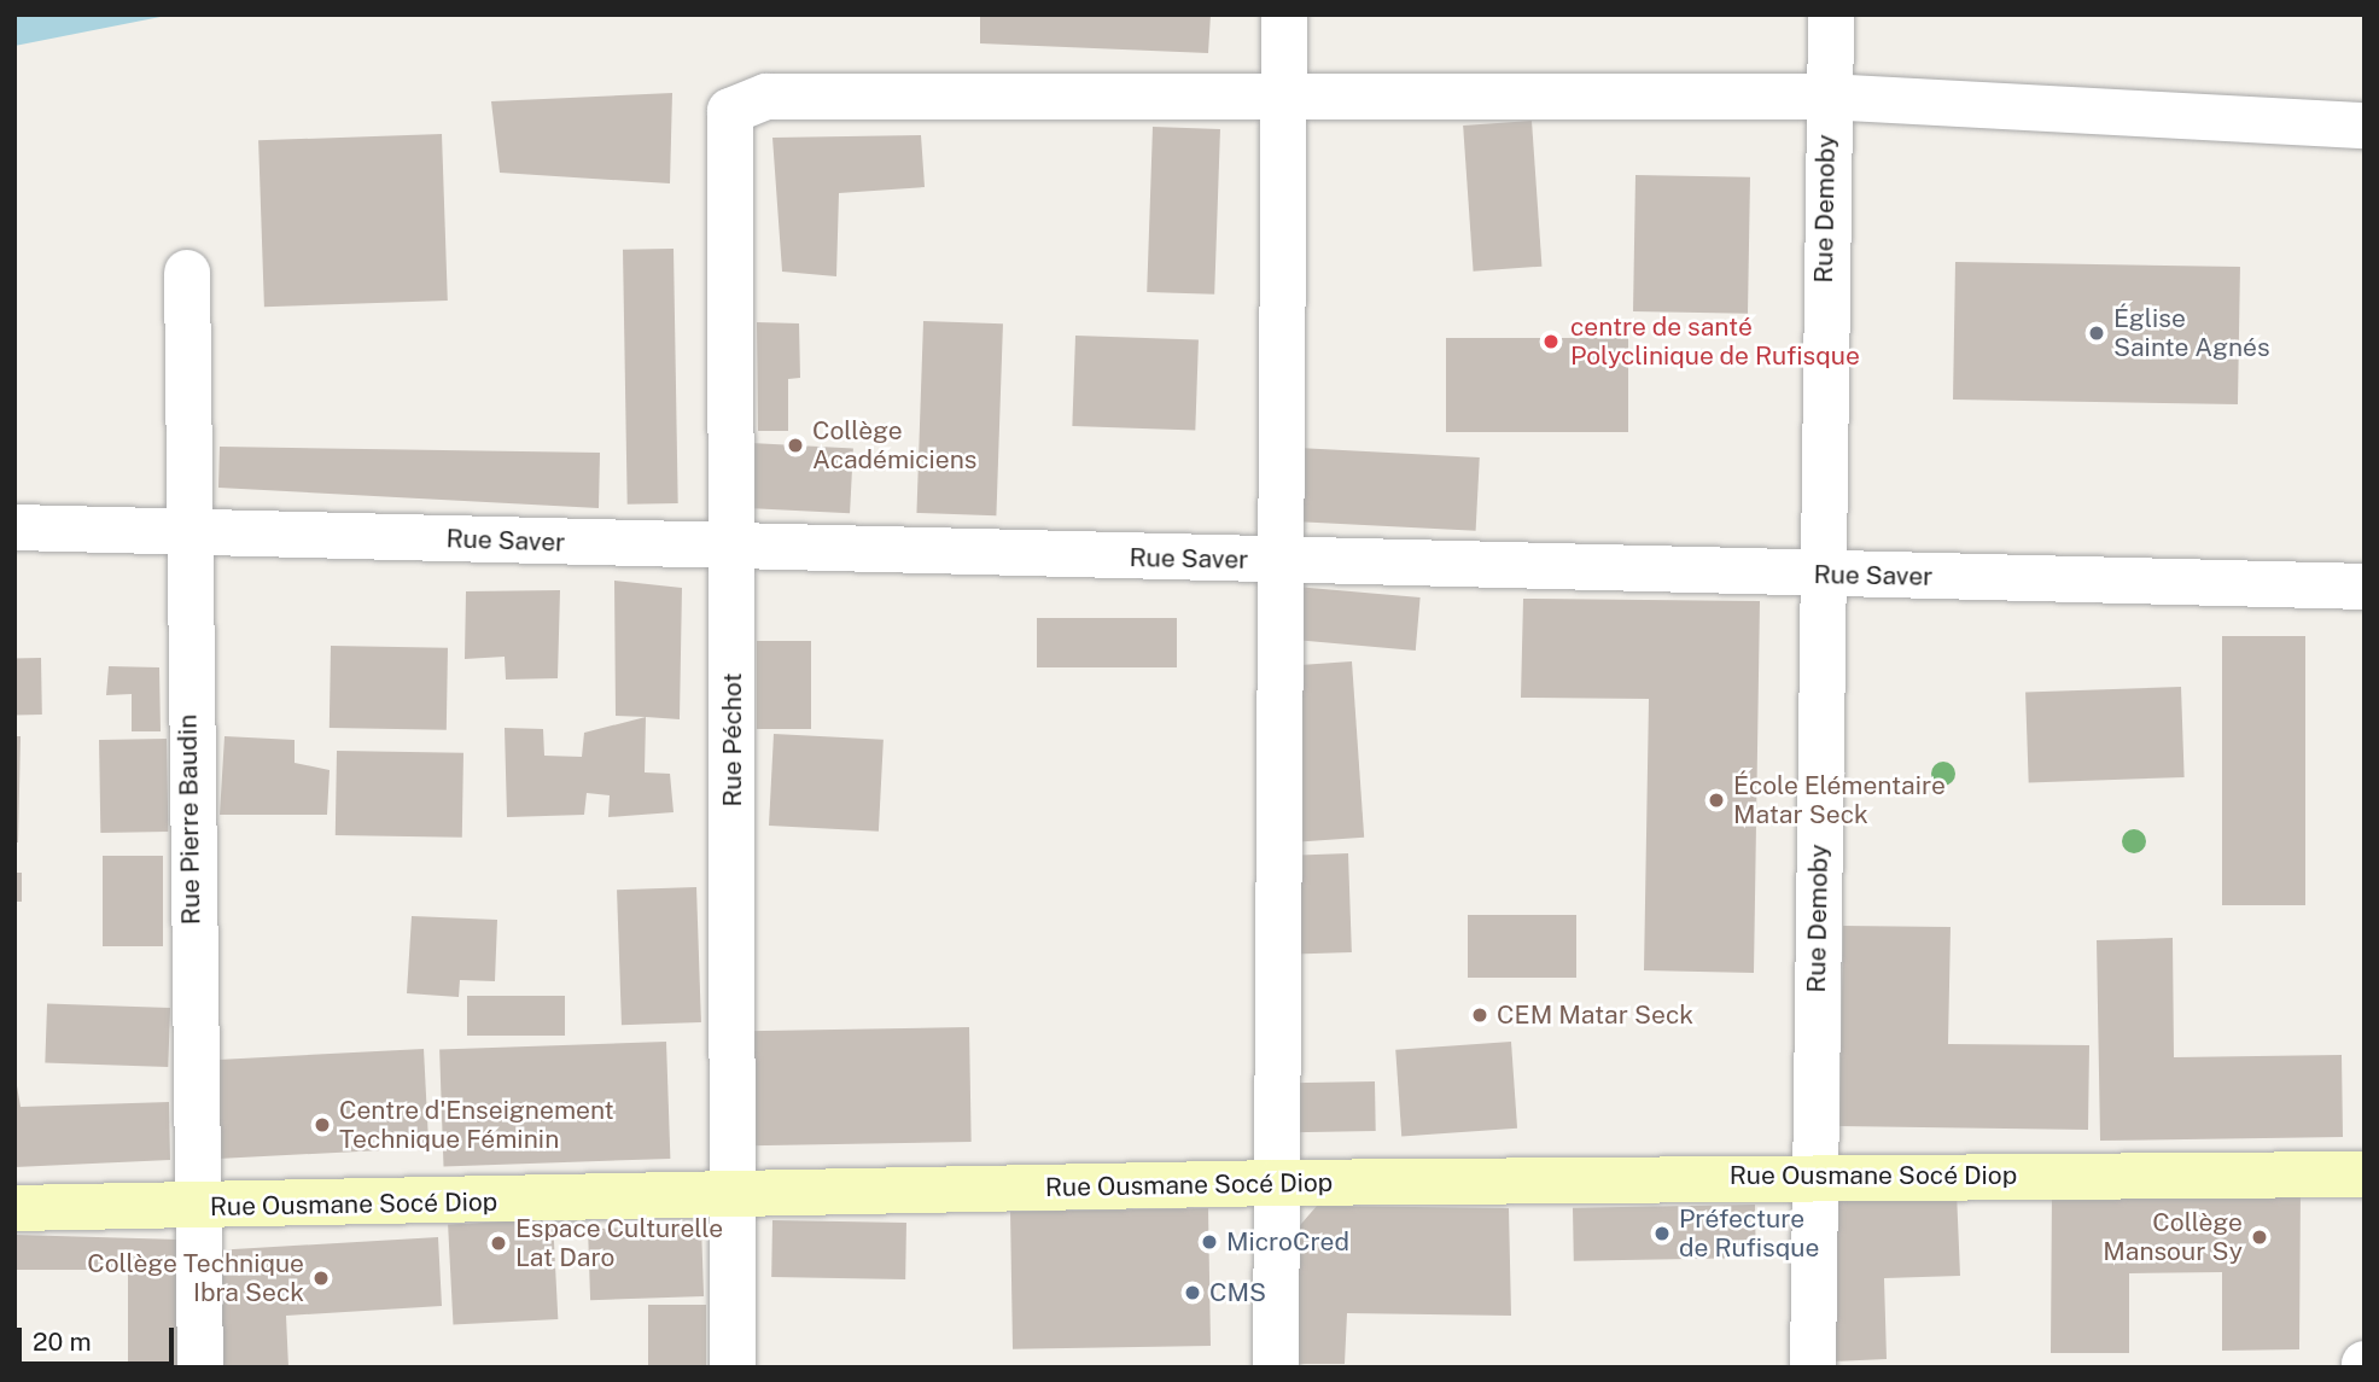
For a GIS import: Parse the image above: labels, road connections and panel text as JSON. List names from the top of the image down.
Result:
{
  "streets": {
    "street": [
      "Rue Demoby",
      "Rue Saver",
      "Rue Péchot",
      "Rue Pierre Baudin",
      "Rue Ousmane Socé Diop"
    ]
  },
  "crossings": [
    ["Rue Demoby", "Rue Saver"],
    ["Rue Demoby", "Rue Ousmane Socé Diop"],
    ["Rue Saver", "Rue Péchot"],
    ["Rue Saver", "Rue Pierre Baudin"],
    ["Rue Péchot", "Rue Ousmane Socé Diop"],
    ["Rue Pierre Baudin", "Rue Ousmane Socé Diop"]
  ],
  "places": [
    "Église Sainte Agnés",
    "centre de santé Polyclinique de Rufisque",
    "Collège Académiciens",
    "École Elémentaire Matar Seck",
    "CEM Matar Seck",
    "Centre d'Enseignement Technique Féminin",
    "Préfecture de Rufisque",
    "Collège Mansour Sy",
    "MicroCred",
    "Espace Culturelle Lat Daro",
    "Collège Technique Ibra Seck",
    "CMS"
  ],
  "scale_bar": "20 m"
}
